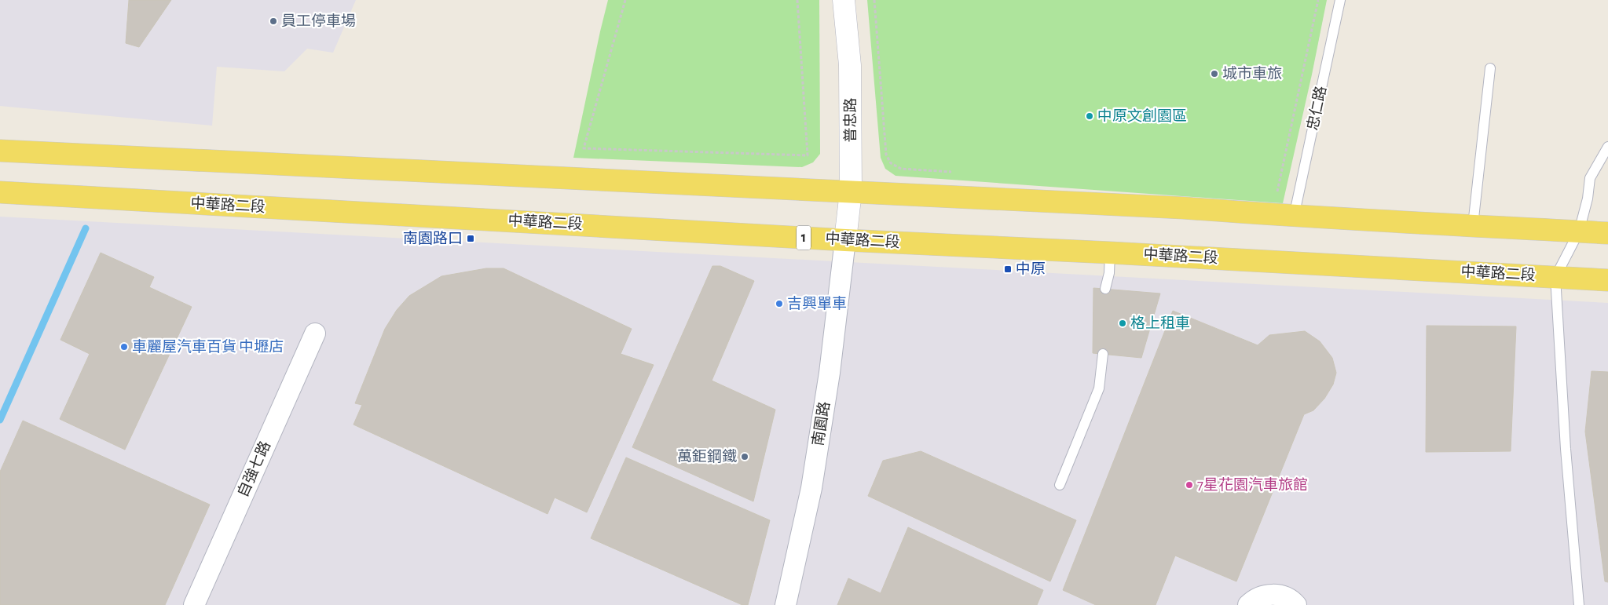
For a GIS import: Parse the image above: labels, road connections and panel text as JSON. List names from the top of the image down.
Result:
{
  "streets": {
    "main road": ["中華路二段", "1"],
    "street": ["普忠路", "南園路", "自強七路"],
    "lane": ["忠仁路"]
  },
  "crossings": [
    ["普忠路", "中華路二段"],
    ["普忠路", "南園路"],
    ["中華路二段", "南園路"]
  ],
  "places": {
    "other": [
      "員工停車場",
      "城市車旅",
      "中原文創園區",
      "吉興單車",
      "格上租車",
      "車麗屋汽車百貨 中壢店",
      "萬鉅鋼鐵",
      "7星花園汽車旅館"
    ],
    "transit": ["南園路口", "中原"]
  }
}
